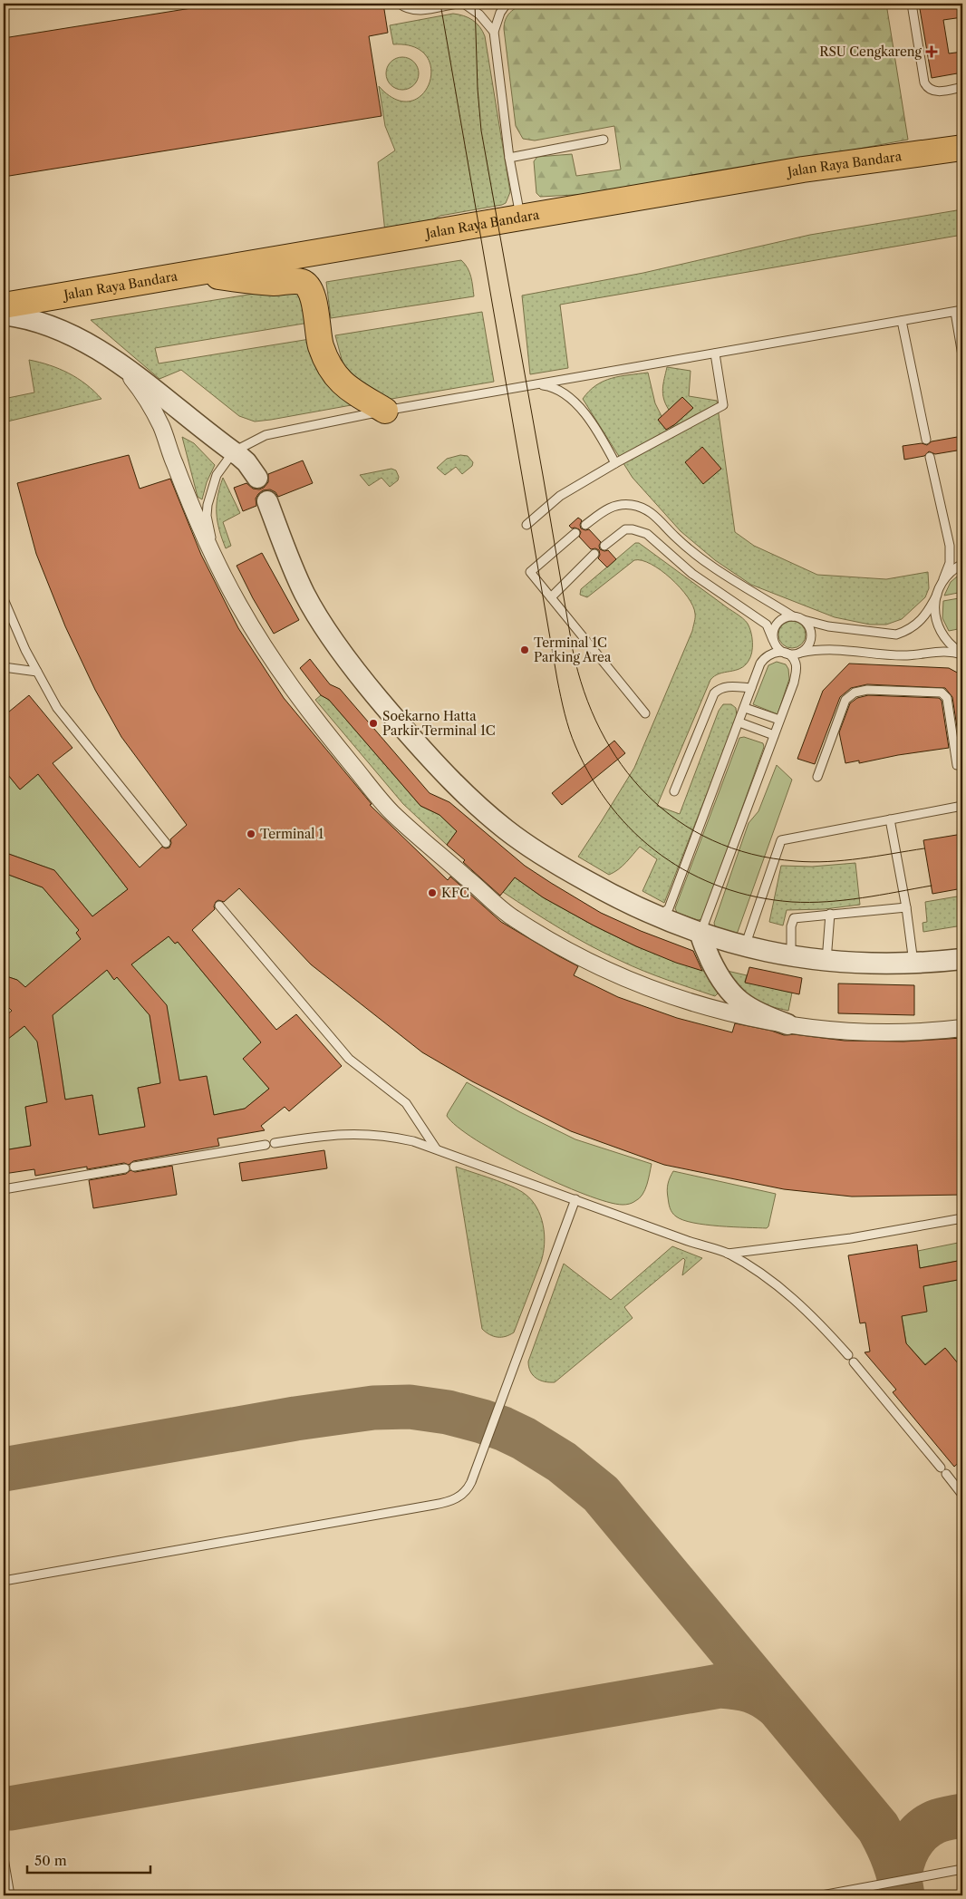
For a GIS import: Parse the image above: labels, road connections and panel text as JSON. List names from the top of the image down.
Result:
{
  "streets": {
    "main road": ["Jalan Raya Bandara"]
  },
  "places": {
    "health": ["RSU Cengkareng"],
    "other": [
      "Terminal 1C Parking Area",
      "Soekarno Hatta Parkir Terminal 1C",
      "Terminal 1",
      "KFC"
    ]
  },
  "scale_bar": "50 m"
}
